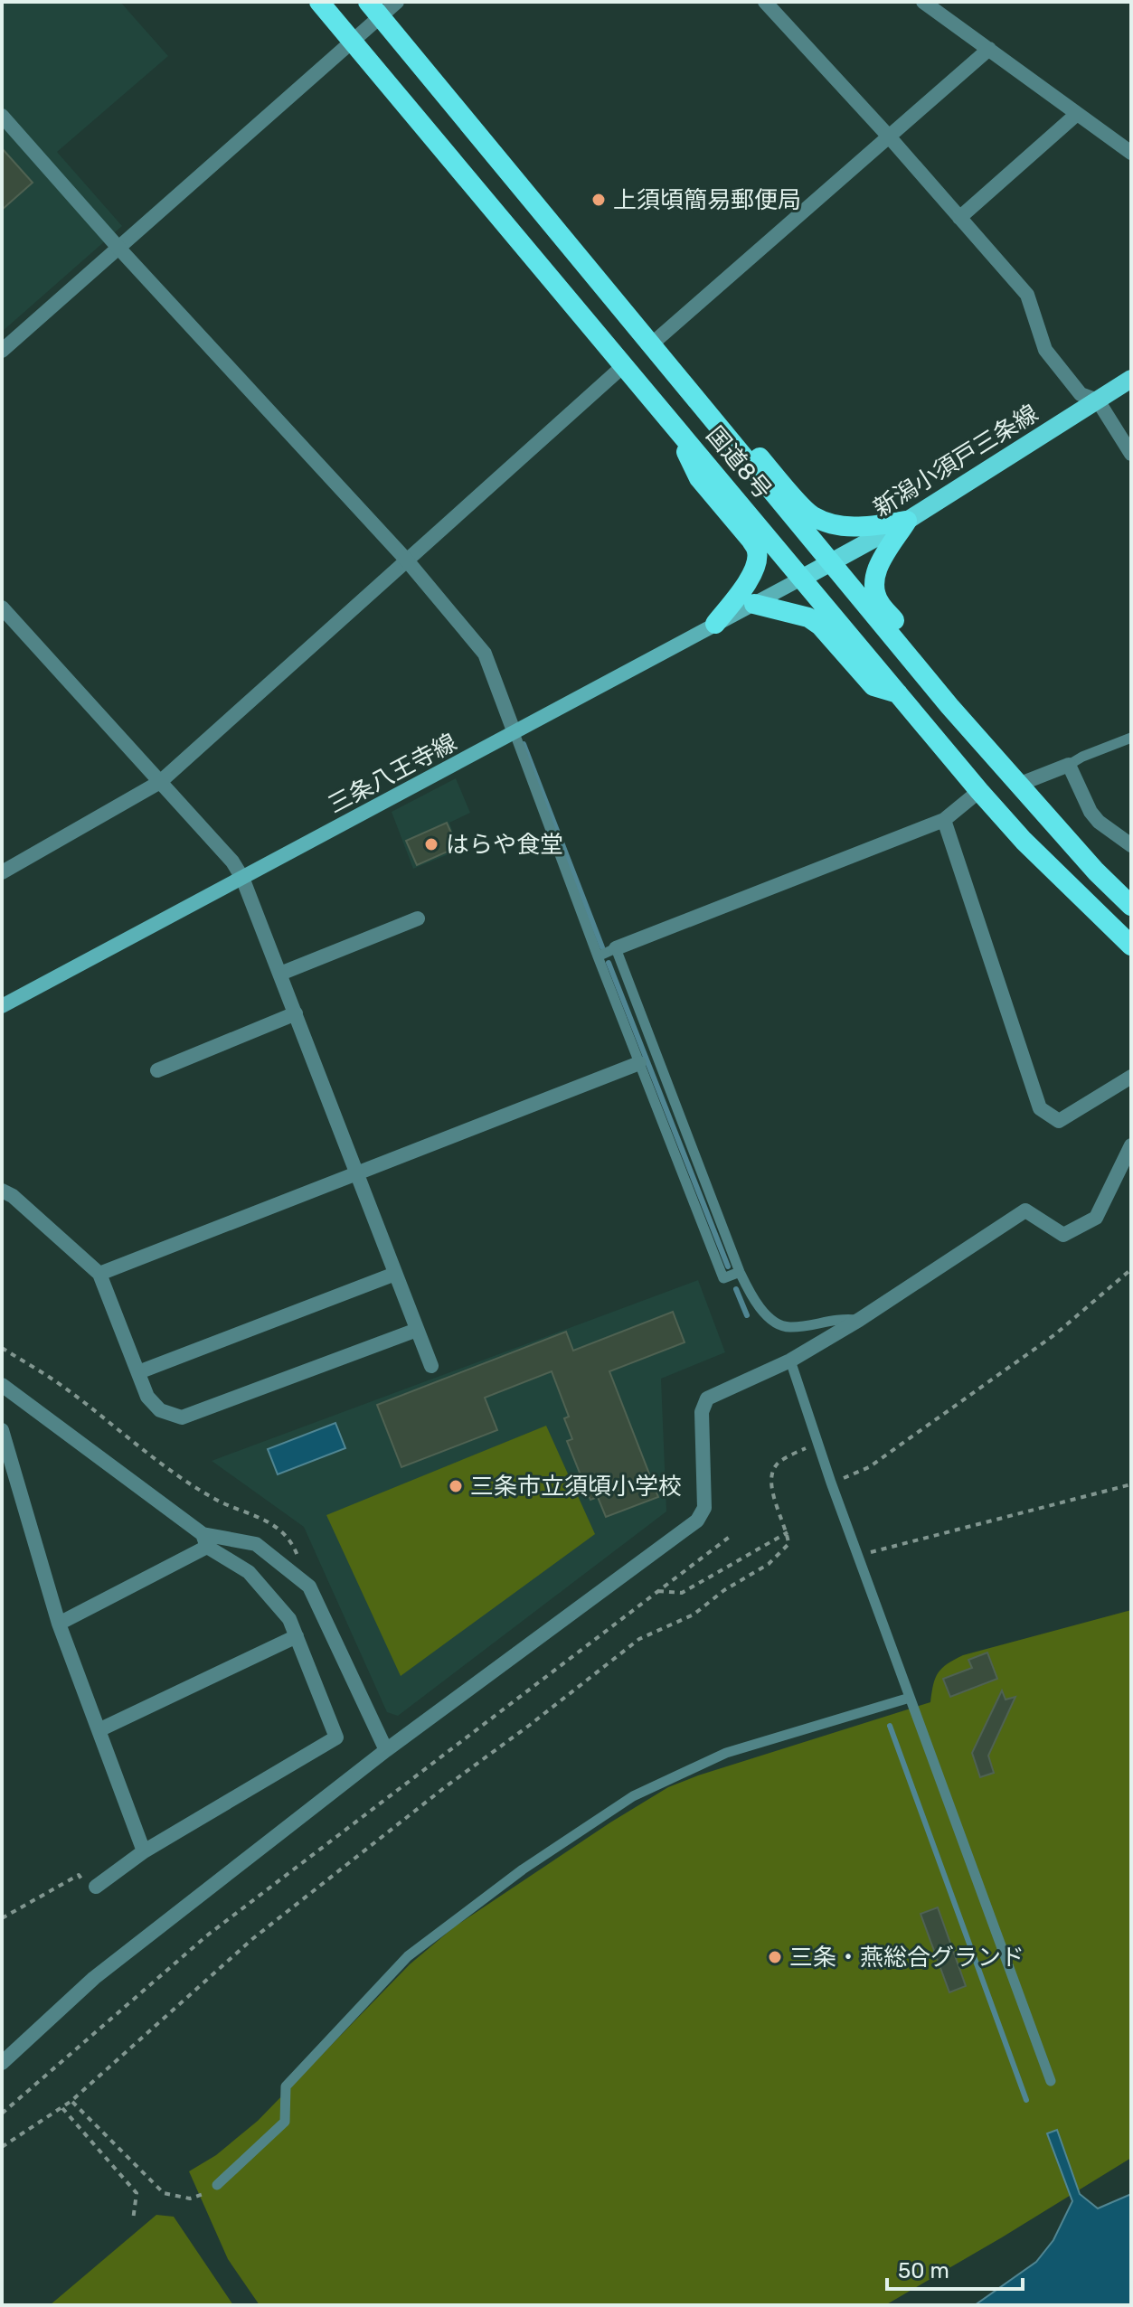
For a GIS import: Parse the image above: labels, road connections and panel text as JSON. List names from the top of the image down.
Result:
{
  "streets": {
    "highway": ["国道8号"],
    "main road": ["新潟小須戸三条線", "三条八王寺線"]
  },
  "crossings": [
    ["新潟小須戸三条線", "国道8号"],
    ["新潟小須戸三条線", "三条八王寺線"],
    ["国道8号", "三条八王寺線"]
  ],
  "places": [
    "上須頃簡易郵便局",
    "はらや食堂",
    "三条市立須頃小学校",
    "三条・燕総合グランド"
  ],
  "scale_bar": "50 m"
}
